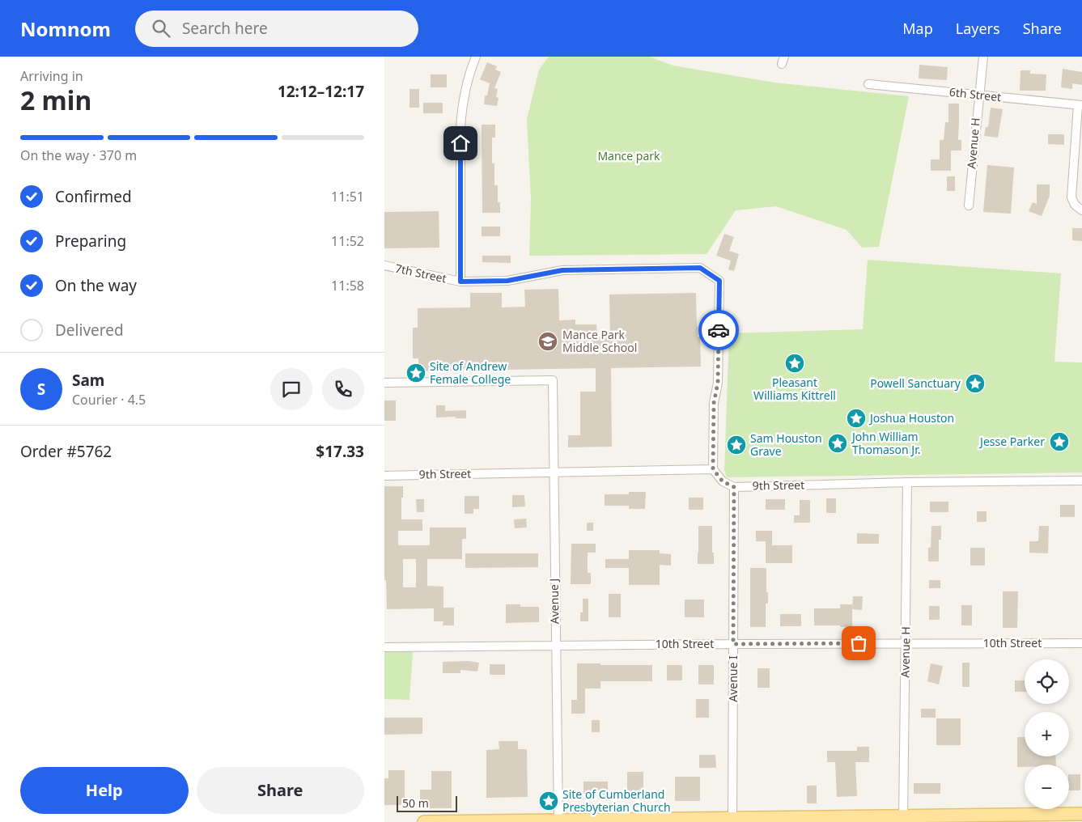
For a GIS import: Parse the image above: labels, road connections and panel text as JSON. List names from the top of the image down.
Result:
{
  "streets": {
    "street": [
      "6th Street",
      "Avenue H",
      "7th Street",
      "9th Street",
      "Avenue J",
      "10th Street",
      "Avenue I"
    ]
  },
  "crossings": [
    ["6th Street", "Avenue H"],
    ["Avenue H", "9th Street"],
    ["Avenue H", "10th Street"],
    ["7th Street", "9th Street"],
    ["9th Street", "Avenue J"],
    ["9th Street", "Avenue I"],
    ["Avenue J", "10th Street"],
    ["10th Street", "Avenue I"]
  ],
  "parks": ["Mance park"],
  "places": {
    "school or university": ["Mance Park Middle School"],
    "place": [
      "Pleasant Williams Kittrell",
      "Site of Andrew Female College",
      "Powell Sanctuary",
      "Joshua Houston",
      "Jesse Parker",
      "John William Thomason Jr.",
      "Sam Houston Grave",
      "Site of Cumberland Presbyterian Church"
    ]
  },
  "scale_bar": "50 m",
  "page": {
    "header": "Nomnom",
    "search": "Search here",
    "nav": ["Map", "Layers", "Share"],
    "heading": ["2 min", "Arriving in", "12:12–12:17"],
    "panel": [
      "Sam",
      "Courier · 4.5",
      "Order #5762",
      "$17.33"
    ],
    "bar": "On the way · 370 m",
    "list": [
      ["Confirmed", "11:51"],
      ["Preparing", "11:52"],
      ["On the way", "11:58"],
      "Delivered"
    ],
    "round": "S",
    "map_buttons": ["+", "−"],
    "buttons": ["Help", "Share"],
    "scale": "50 m"
  }
}
